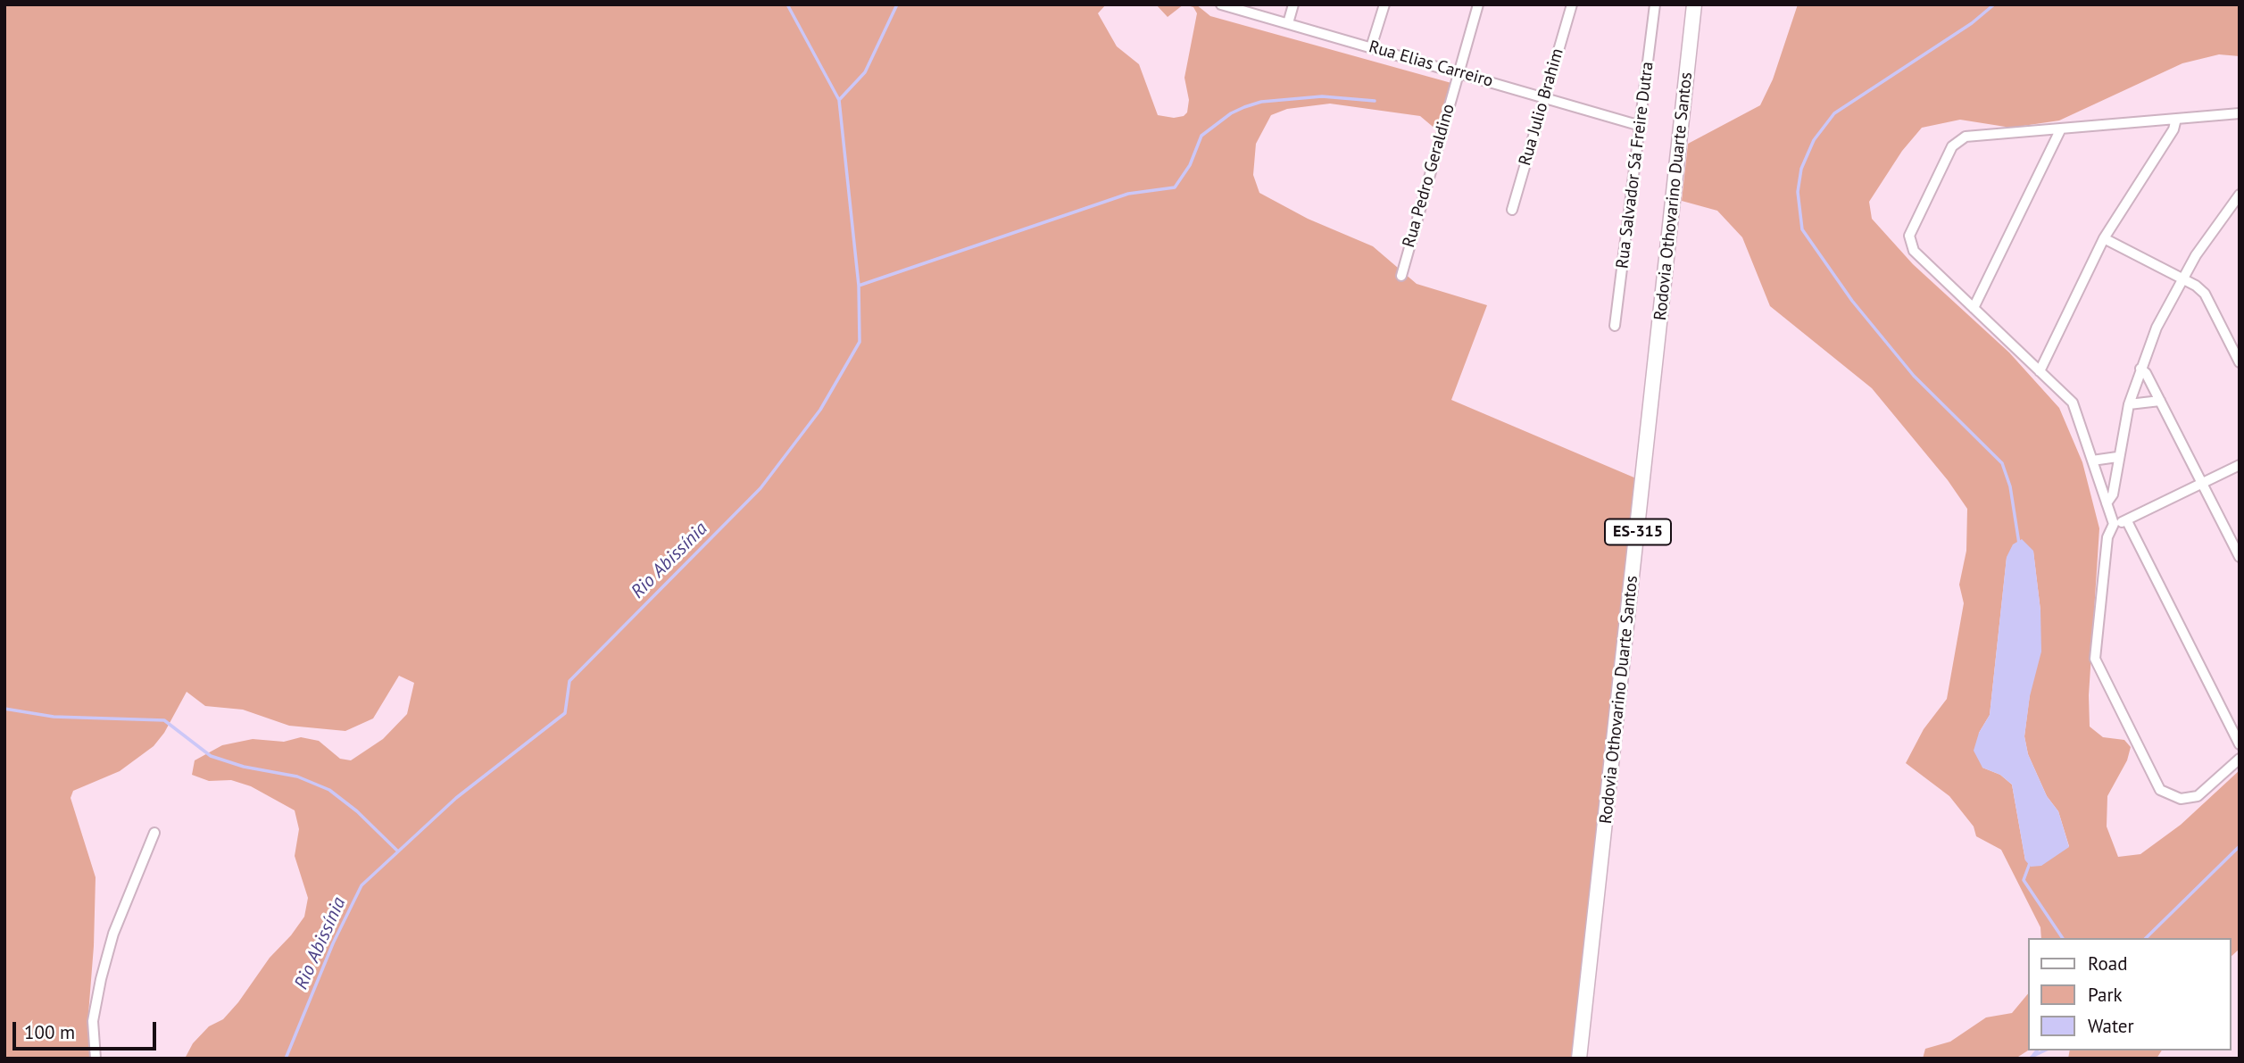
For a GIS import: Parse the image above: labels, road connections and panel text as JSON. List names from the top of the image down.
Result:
{
  "streets": {
    "main road": ["Rodovia Othovarino Duarte Santos", "ES-315"],
    "street": [
      "Rua Elias Carreiro",
      "Rua Julio Brahim",
      "Rua Salvador Sá Freire Dutra",
      "Rua Pedro Geraldino"
    ]
  },
  "crossings": [
    ["Rua Elias Carreiro", "Rua Julio Brahim"],
    ["Rua Elias Carreiro", "Rua Salvador Sá Freire Dutra"],
    ["Rua Elias Carreiro", "Rua Pedro Geraldino"]
  ],
  "water": ["Rio Abissínia"],
  "legend": ["Road", "Park", "Water"],
  "scale_bar": "100 m"
}
